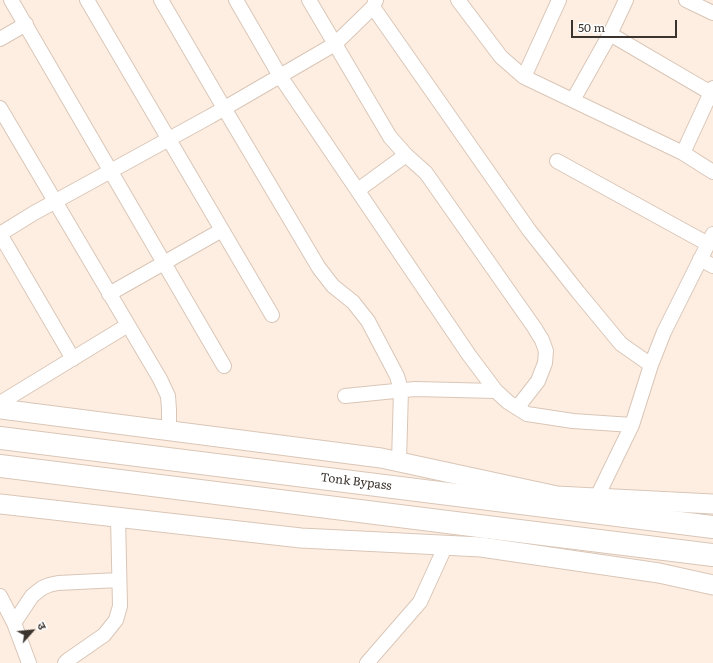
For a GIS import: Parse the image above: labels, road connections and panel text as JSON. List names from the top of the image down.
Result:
{
  "streets": {
    "highway": ["Tonk Bypass"]
  },
  "scale_bar": "50 m",
  "north": "top right"
}
